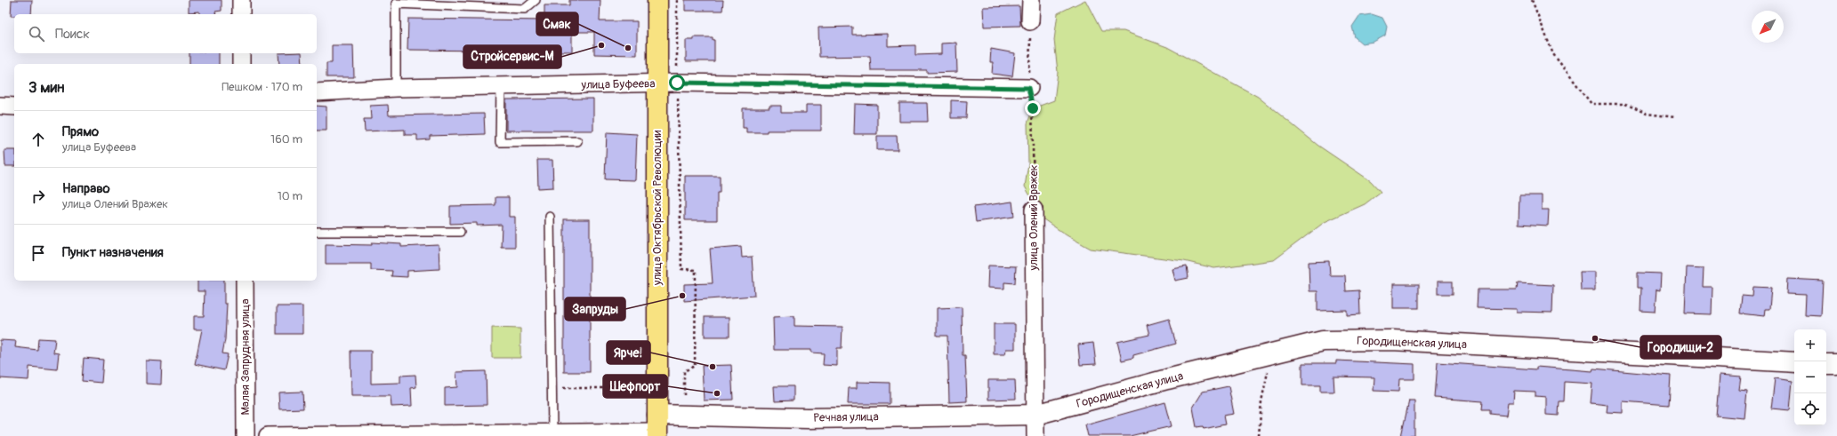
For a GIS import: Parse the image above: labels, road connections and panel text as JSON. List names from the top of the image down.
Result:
{
  "streets": {
    "main road": ["улица Октябрьской Революции"],
    "street": [
      "улица Буфеева",
      "улица Олений Вражек",
      "Городищенская улица",
      "Малая Запрудная улица",
      "Речная улица"
    ]
  },
  "crossings": [
    ["улица Буфеева", "улица Октябрьской Революции"],
    ["улица Буфеева", "улица Олений Вражек"],
    ["улица Октябрьской Революции", "Речная улица"],
    ["улица Олений Вражек", "Городищенская улица"],
    ["улица Олений Вражек", "Речная улица"],
    ["Городищенская улица", "Речная улица"]
  ],
  "places": [
    "Стройсервис-М",
    "Смак",
    "Запруды",
    "Городищи-2",
    "Ярче!",
    "Шефпорт"
  ],
  "north": "bottom left",
  "page": {
    "search": "Поиск",
    "heading": ["3 мин", "Пешком · 170 m"],
    "list": [
      ["Прямо", "улица Буфеева", "160 m"],
      ["Направо", "улица Олений Вражек", "10 m"],
      "Пункт назначения"
    ],
    "map_buttons": ["+", "−"]
  }
}
